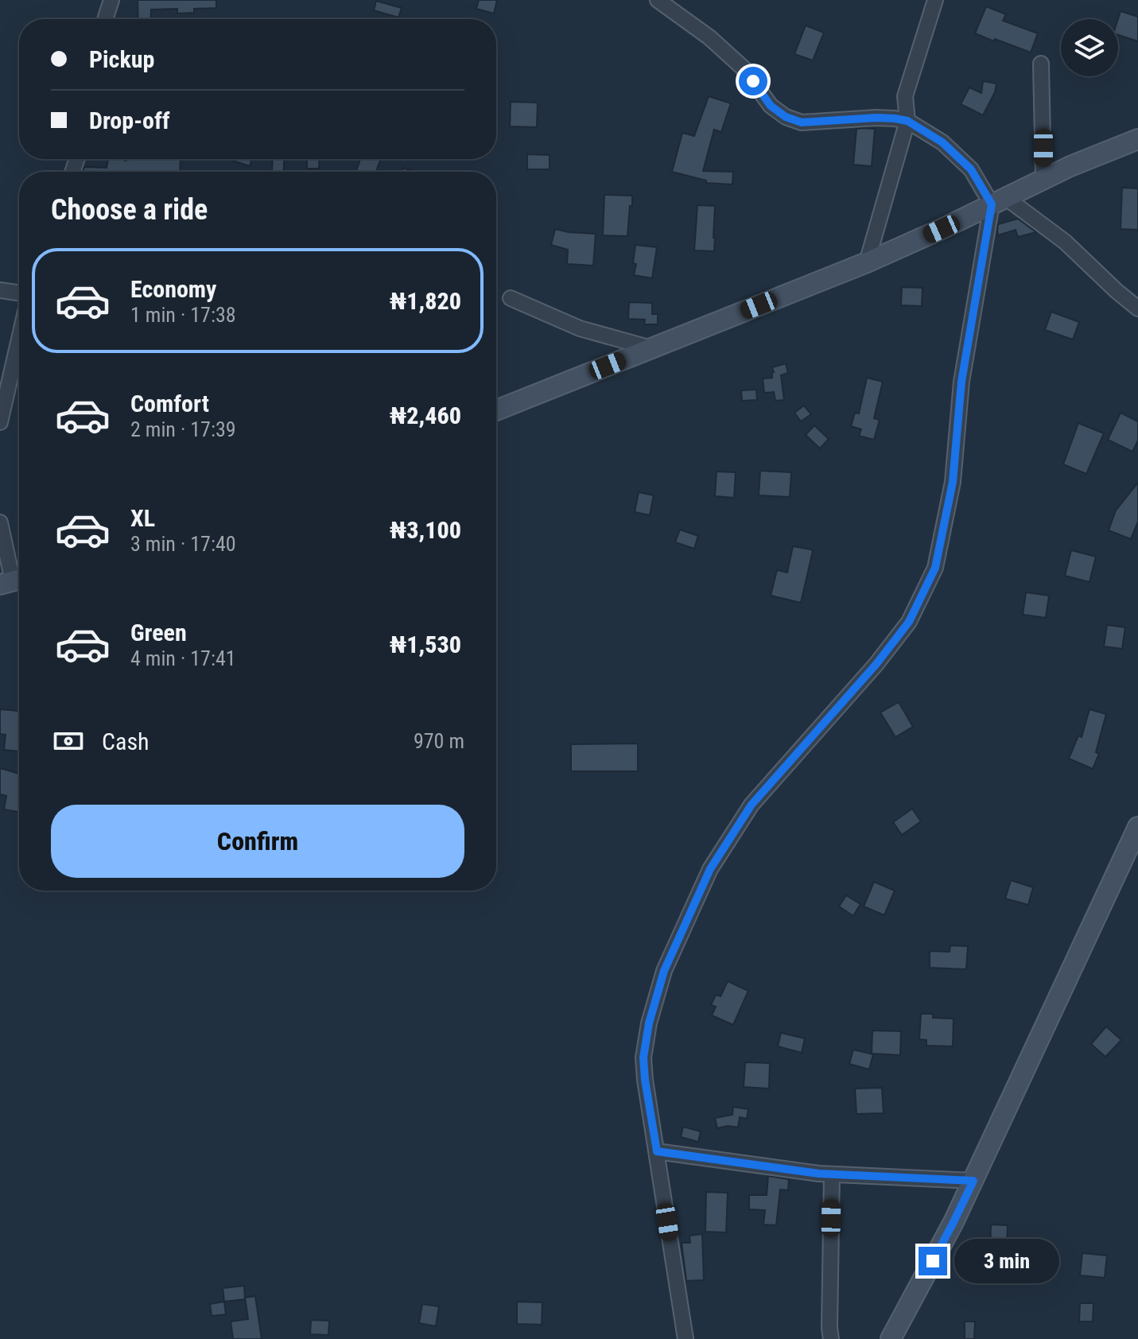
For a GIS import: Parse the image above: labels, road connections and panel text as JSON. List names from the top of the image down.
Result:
{
  "page": {
    "banner": ["Pickup", "Drop-off"],
    "heading": "Choose a ride",
    "list": [
      {
        "name": "Economy",
        "note": "1 min · 17:38",
        "value": "₦1,820"
      },
      {
        "name": "Comfort",
        "note": "2 min · 17:39",
        "value": "₦2,460"
      },
      {
        "name": "XL",
        "note": "3 min · 17:40",
        "value": "₦3,100"
      },
      {
        "name": "Green",
        "note": "4 min · 17:41",
        "value": "₦1,530"
      }
    ],
    "pay": ["Cash", "970 m"],
    "buttons": "Confirm",
    "bubble": "3 min"
  }
}
